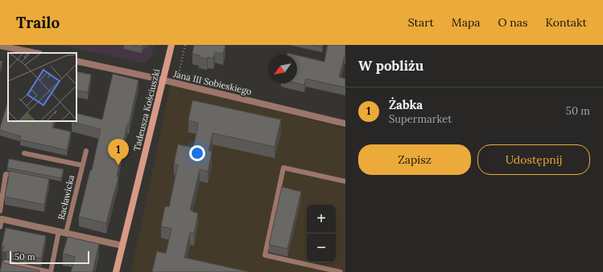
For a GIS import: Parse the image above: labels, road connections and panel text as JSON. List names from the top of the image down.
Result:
{
  "streets": {
    "street": ["Jana III Sobieskiego", "Tadeusza Kościuszki", "Racławicka"]
  },
  "crossings": [
    ["Jana III Sobieskiego", "Tadeusza Kościuszki"],
    ["Tadeusza Kościuszki", "Racławicka"]
  ],
  "scale_bar": "50 m",
  "north": "bottom left",
  "page": {
    "header": "Trailo",
    "nav": [
      "Start",
      "Mapa",
      "O nas",
      "Kontakt"
    ],
    "heading": "W pobliżu",
    "list": [
      {
        "mark": "1",
        "name": "Żabka",
        "note": "Supermarket",
        "value": "50 m"
      }
    ],
    "buttons": ["Zapisz", "Udostępnij"],
    "pins": "1",
    "map_buttons": ["+", "−"],
    "scale": "50 m"
  }
}
